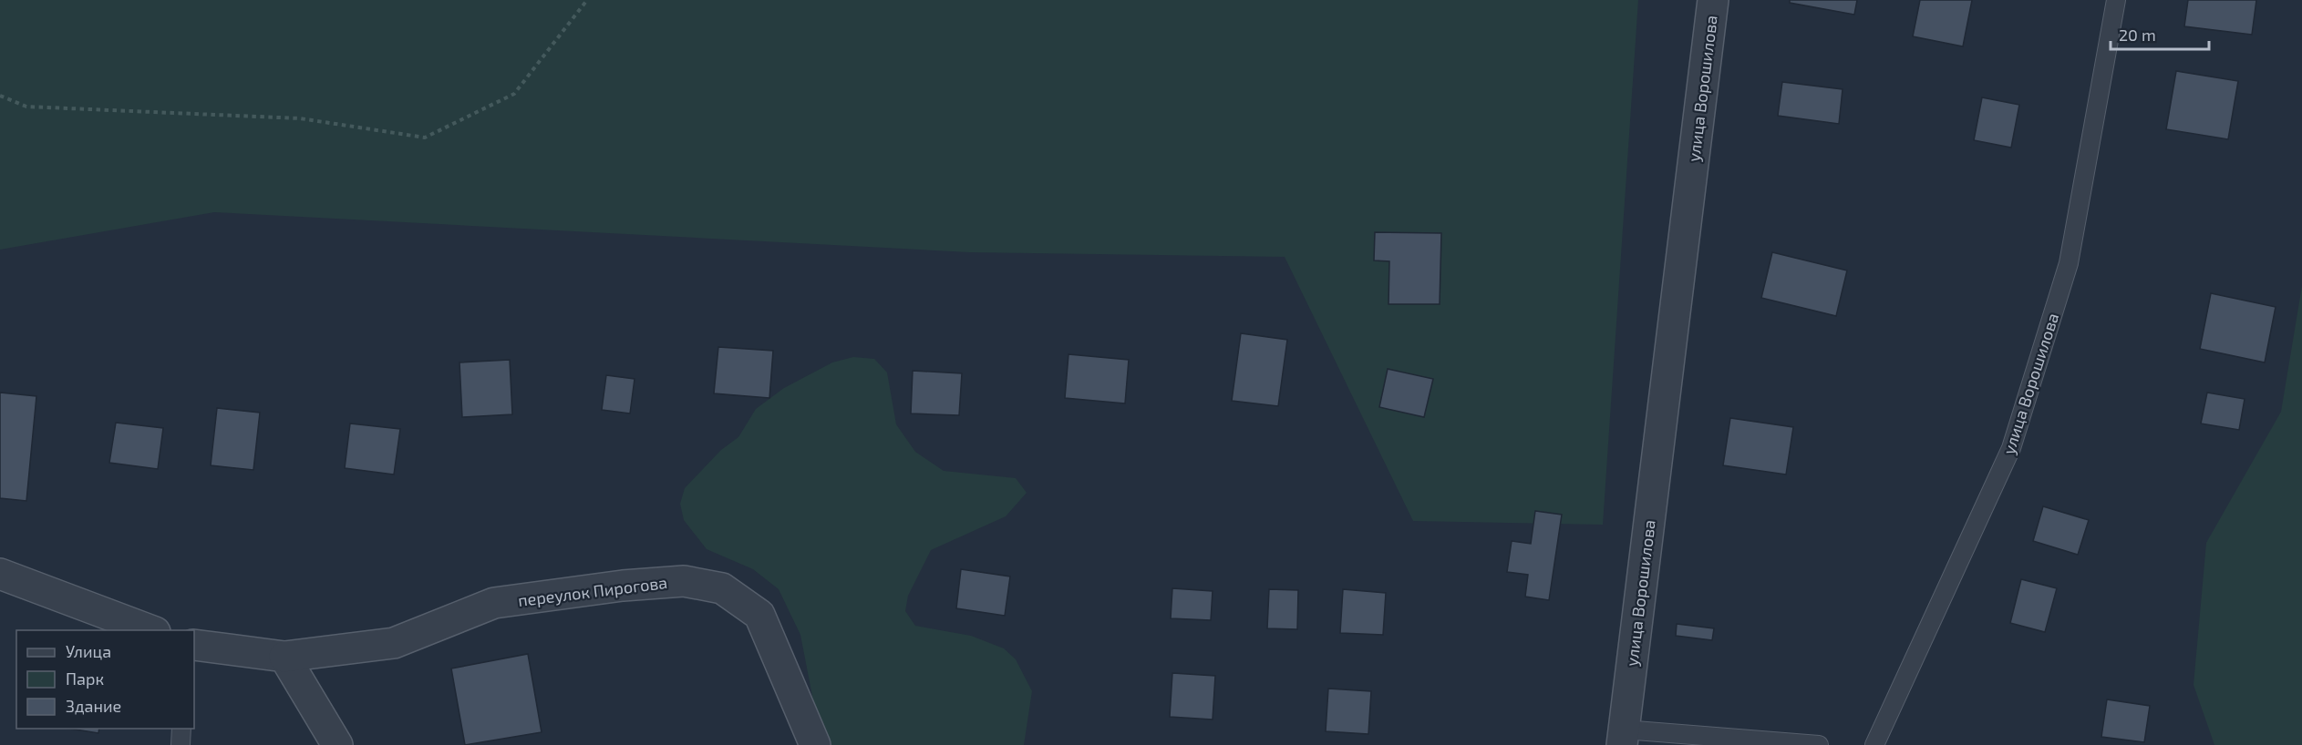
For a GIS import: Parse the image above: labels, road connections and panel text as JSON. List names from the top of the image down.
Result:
{
  "streets": {
    "street": ["улица Ворошилова", "переулок Пирогова"]
  },
  "legend": ["Улица", "Парк", "Здание"],
  "scale_bar": "20 m"
}
